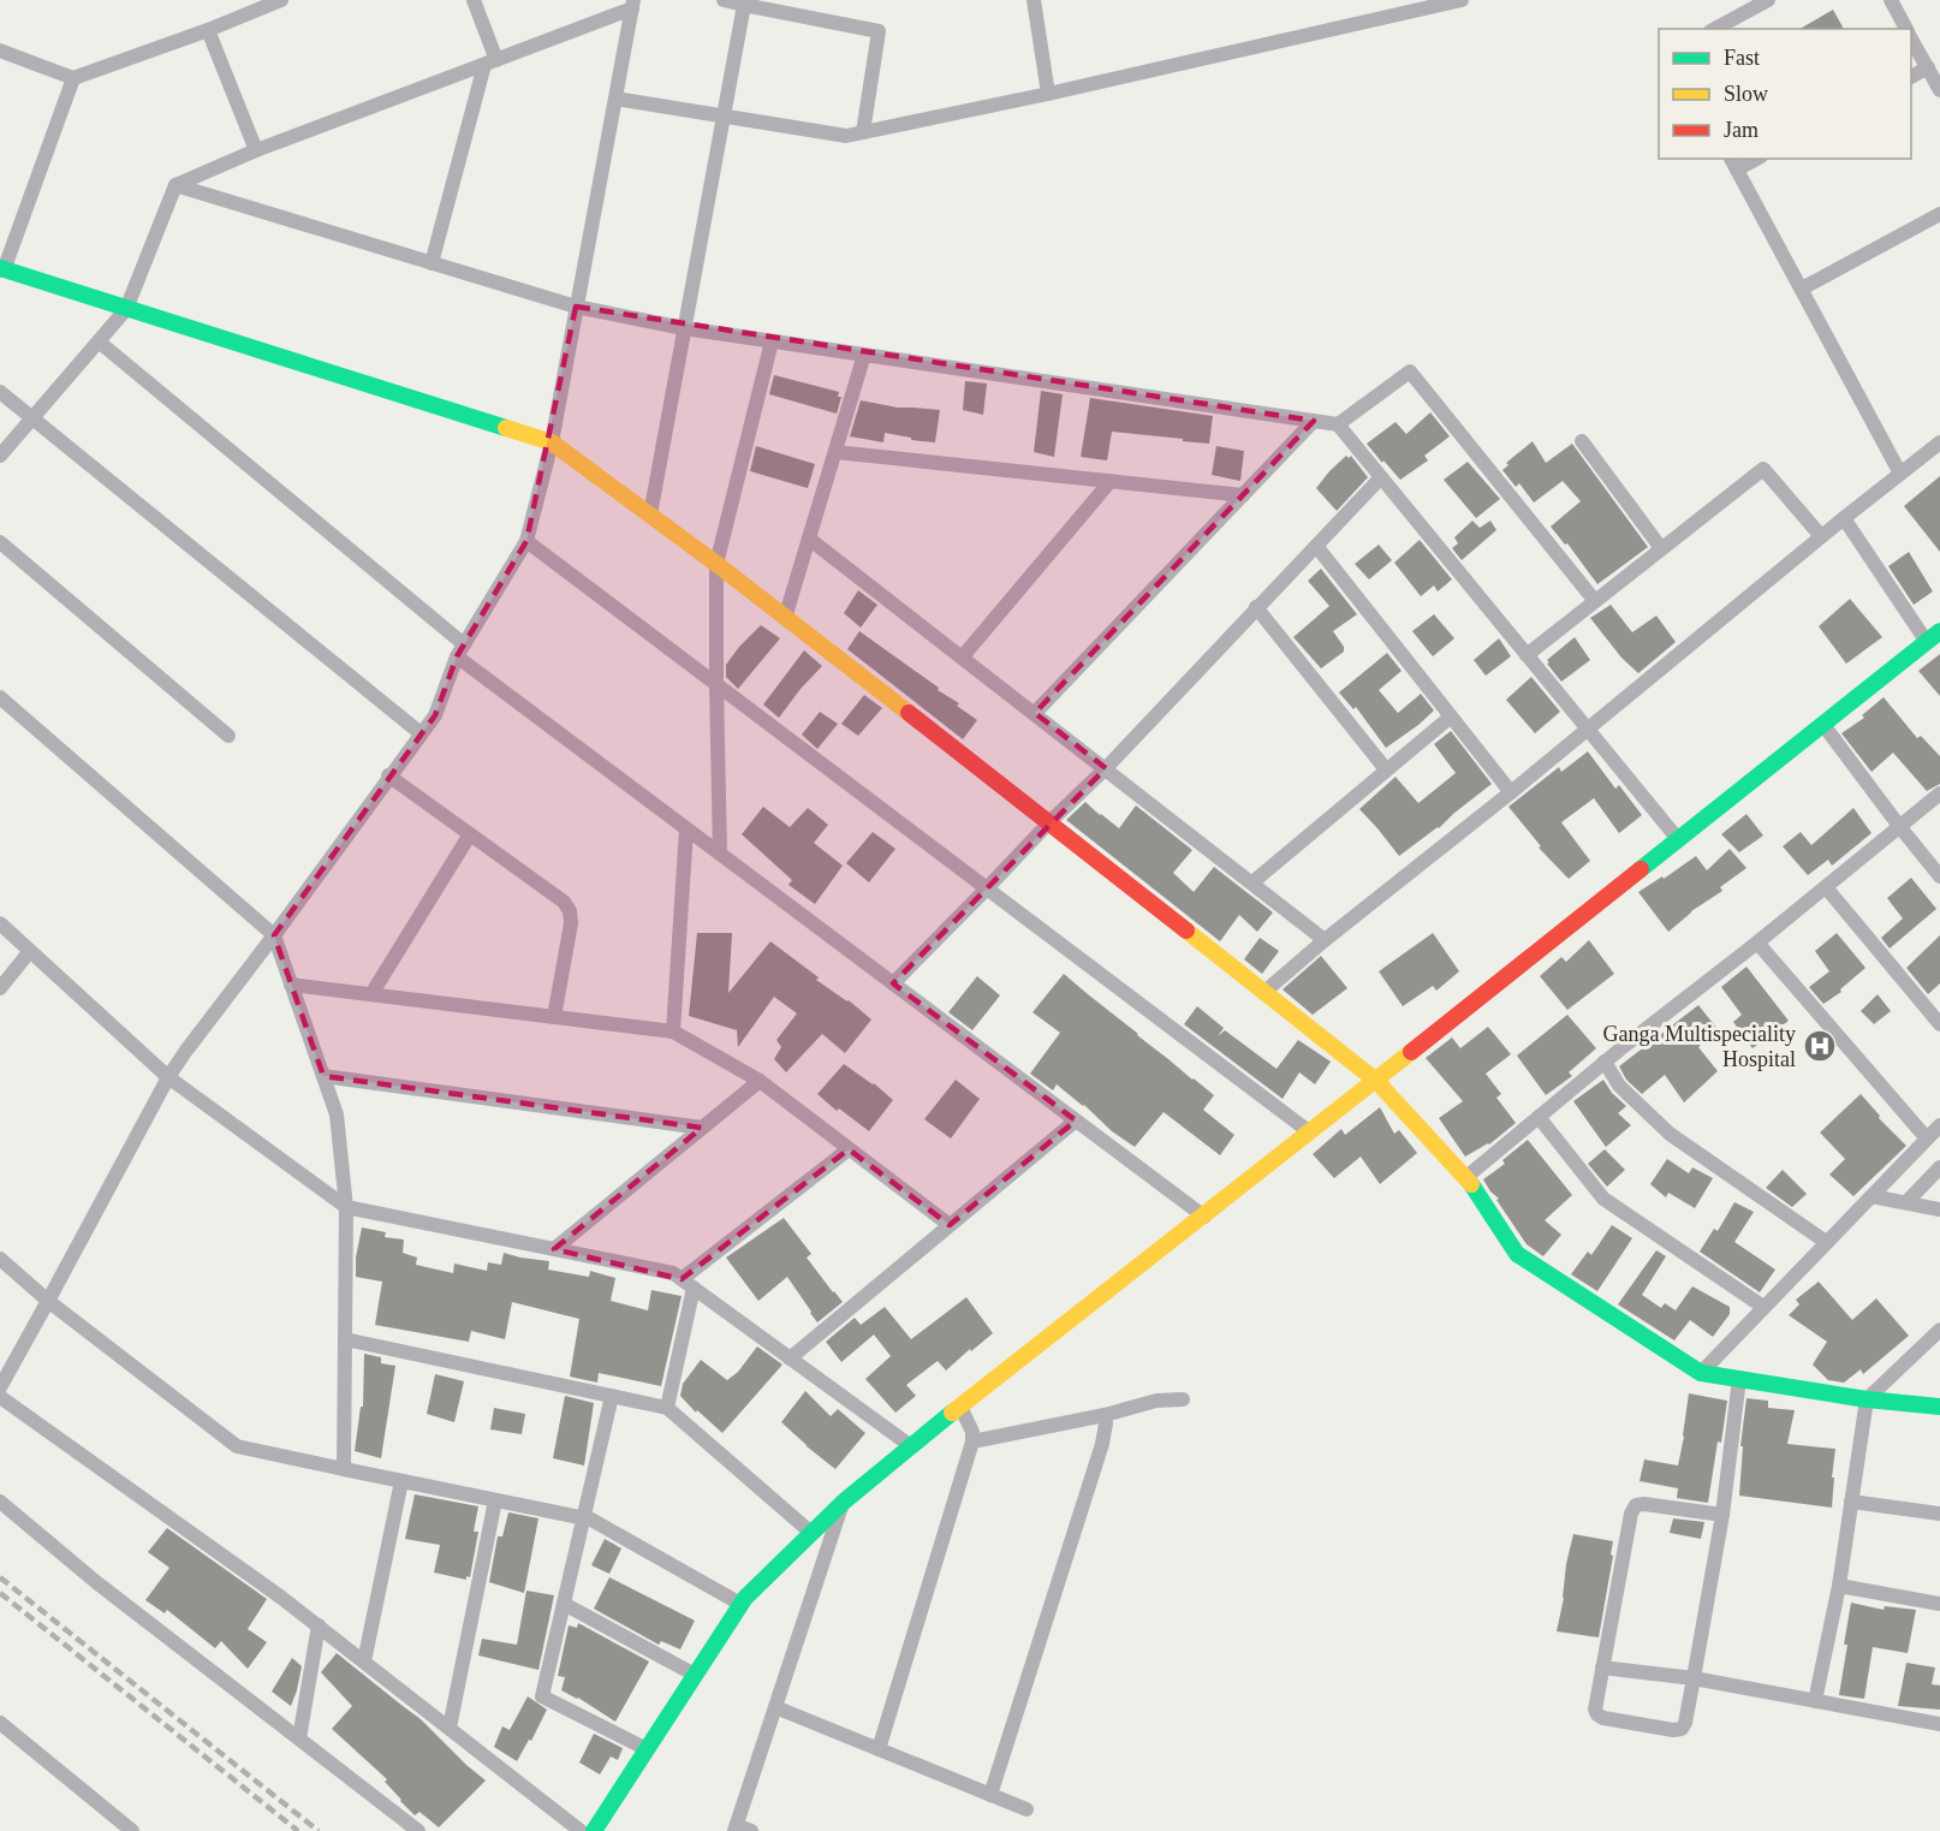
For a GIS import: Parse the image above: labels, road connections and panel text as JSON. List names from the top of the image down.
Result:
{
  "places": {
    "hospital": ["Ganga Multispeciality Hospital"]
  },
  "legend": ["Fast", "Slow", "Jam"]
}
